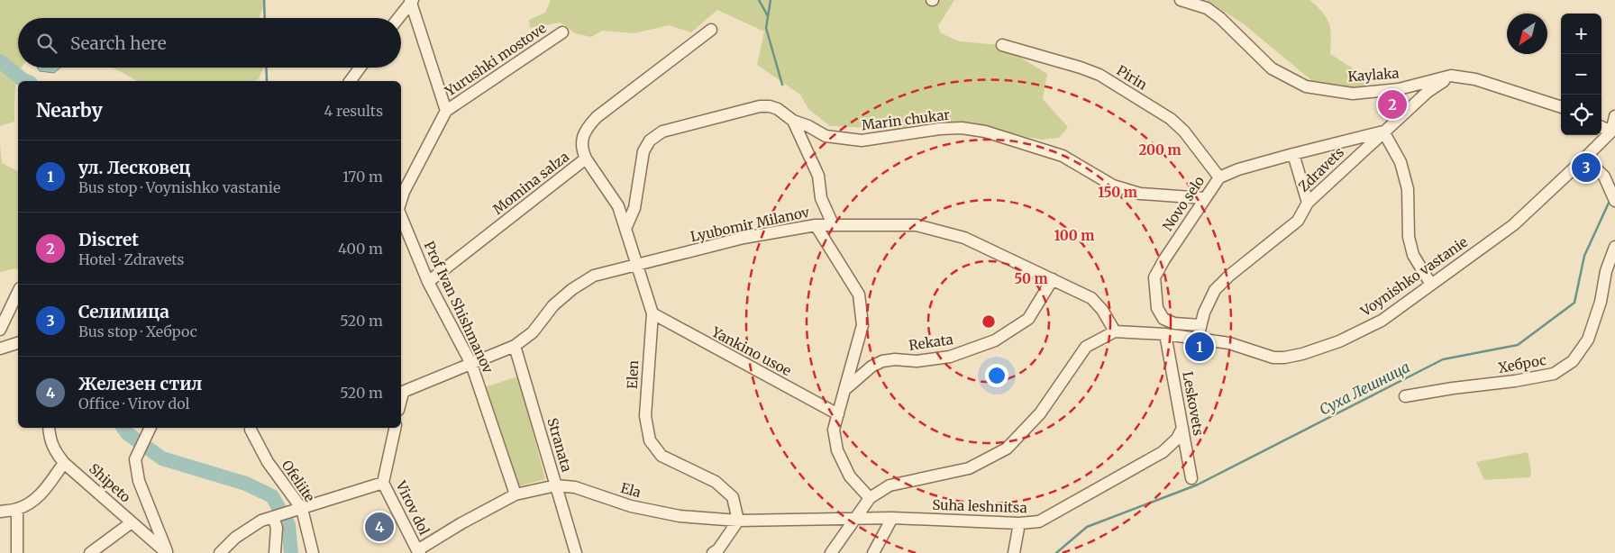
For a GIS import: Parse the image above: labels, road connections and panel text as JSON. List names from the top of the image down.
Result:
{
  "streets": {
    "street": [
      "Yurushki mostove",
      "Kaylaka",
      "Pirin",
      "Marin chukar",
      "Zdravets",
      "Momina salza",
      "Novo selo",
      "Lyubomir Milanov",
      "Voynishko vastanie",
      "Prof Ivan Shishmanov",
      "Rekata",
      "Yankino usoe",
      "Хеброс",
      "Elen",
      "Leskovets",
      "Stranata",
      "Ofeliite",
      "Shipeto",
      "Ela",
      "Suha leshnitsa",
      "Virov dol"
    ]
  },
  "crossings": [
    ["Kaylaka", "Zdravets"],
    ["Pirin", "Novo selo"],
    ["Marin chukar", "Novo selo"],
    ["Marin chukar", "Elen"],
    ["Zdravets", "Novo selo"],
    ["Zdravets", "Voynishko vastanie"],
    ["Momina salza", "Prof Ivan Shishmanov"],
    ["Momina salza", "Elen"],
    ["Lyubomir Milanov", "Voynishko vastanie"],
    ["Lyubomir Milanov", "Prof Ivan Shishmanov"],
    ["Lyubomir Milanov", "Rekata"],
    ["Lyubomir Milanov", "Elen"],
    ["Lyubomir Milanov", "Stranata"],
    ["Voynishko vastanie", "Leskovets"],
    ["Prof Ivan Shishmanov", "Ela"],
    ["Yankino usoe", "Elen"],
    ["Elen", "Ela"],
    ["Leskovets", "Suha leshnitsa"],
    ["Stranata", "Ela"],
    ["Ela", "Suha leshnitsa"],
    ["Ela", "Virov dol"]
  ],
  "water": ["Суха Лешница"],
  "north": "bottom left",
  "page": {
    "map_buttons": ["+", "−"],
    "search": "Search here",
    "heading": ["Nearby", "4 results"],
    "pins": [
      "2",
      "3",
      "1",
      "4"
    ],
    "list": [
      {
        "mark": "1",
        "name": "ул. Лесковец",
        "note": "Bus stop · Voynishko vastanie",
        "value": "170 m"
      },
      {
        "mark": "2",
        "name": "Discret",
        "note": "Hotel · Zdravets",
        "value": "400 m"
      },
      {
        "mark": "3",
        "name": "Селимица",
        "note": "Bus stop · Хеброс",
        "value": "520 m"
      },
      {
        "mark": "4",
        "name": "Железен стил",
        "note": "Office · Virov dol",
        "value": "520 m"
      }
    ]
  },
  "rings": [
    "200 m",
    "150 m",
    "100 m",
    "50 m"
  ]
}
